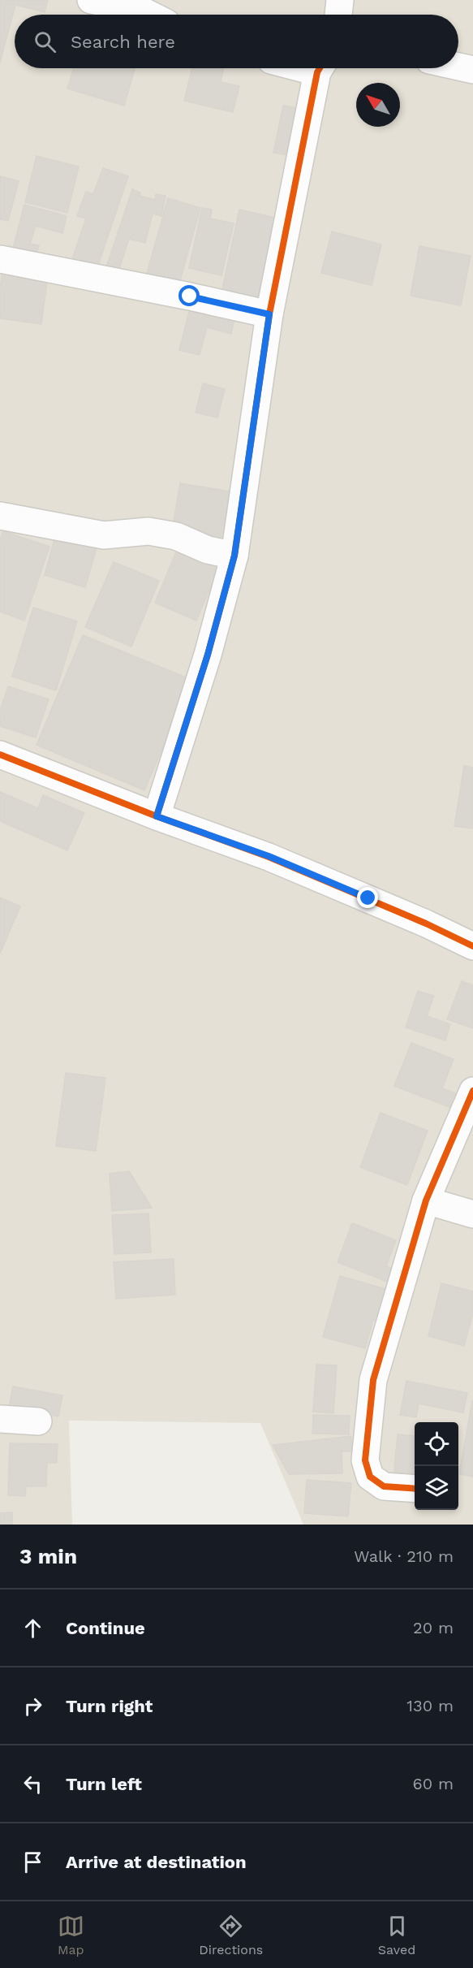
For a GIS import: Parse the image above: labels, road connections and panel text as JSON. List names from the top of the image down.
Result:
{
  "north": "top left",
  "page": {
    "search": "Search here",
    "heading": ["3 min", "Walk · 210 m"],
    "list": [
      ["Continue", "20 m"],
      ["Turn right", "130 m"],
      ["Turn left", "60 m"],
      "Arrive at destination"
    ],
    "nav": ["Map", "Directions", "Saved"]
  }
}
